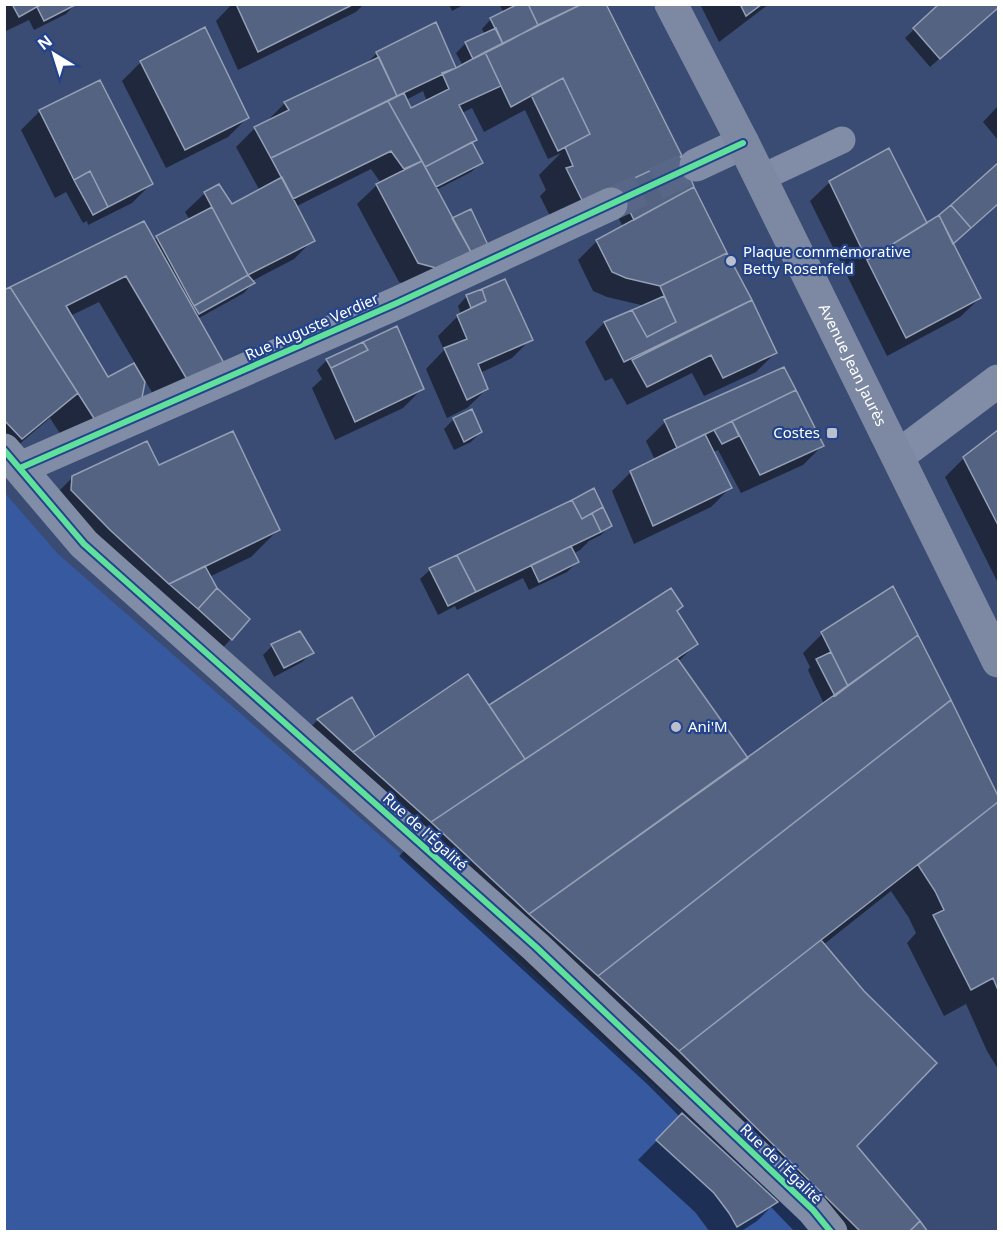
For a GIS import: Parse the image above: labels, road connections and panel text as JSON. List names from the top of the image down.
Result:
{
  "streets": {
    "main road": ["Avenue Jean Jaurès"],
    "street": ["Rue Auguste Verdier", "Rue de l'Égalité"]
  },
  "crossings": [
    ["Rue Auguste Verdier", "Rue de l'Égalité"]
  ],
  "places": {
    "other": ["Plaque commémorative Betty Rosenfeld", "Ani'M"],
    "transit": ["Costes"]
  },
  "north": "top left"
}
